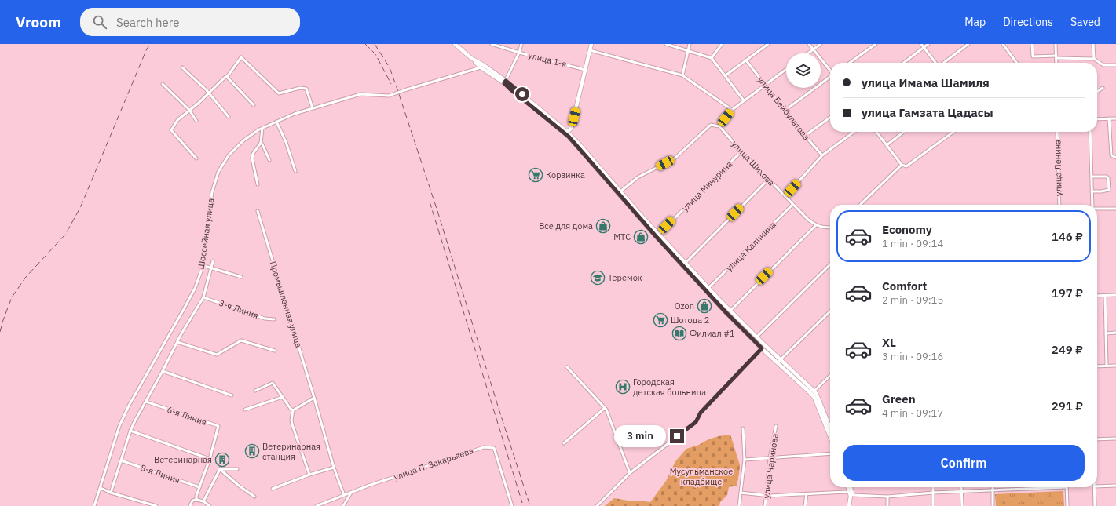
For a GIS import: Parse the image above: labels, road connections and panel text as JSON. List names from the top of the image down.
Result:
{
  "streets": {
    "street": [
      "улица 1-я",
      "улица Бейбулатова",
      "улица Шихова",
      "улица Ленина",
      "улица Мичурина",
      "Шоссейная улица",
      "улица Калинина",
      "Промышленная улица",
      "3-я Линия",
      "6-я Линия",
      "улица П. Закарьяева",
      "улица Чаринова",
      "8-я Линия"
    ]
  },
  "crossings": [
    ["улица Шихова", "улица Мичурина"],
    ["улица Шихова", "улица Калинина"],
    ["Промышленная улица", "улица П. Закарьяева"]
  ],
  "parks": ["Мусульманское кладбище"],
  "places": {
    "supermarket": ["Корзинка", "Шотода 2"],
    "shop": ["Все для дома", "МТС", "Ozon"],
    "school or university": ["Теремок"],
    "library": ["Филиал #1"],
    "hospital": ["Городская детская больница"],
    "building": ["Ветеринарная станция", "Ветеринарная"]
  },
  "page": {
    "header": "Vroom",
    "search": "Search here",
    "nav": ["Map", "Directions", "Saved"],
    "banner": ["улица Имама Шамиля", "улица Гамзата Цадасы"],
    "list": [
      {
        "name": "Economy",
        "note": "1 min · 09:14",
        "value": "146 ₽"
      },
      {
        "name": "Comfort",
        "note": "2 min · 09:15",
        "value": "197 ₽"
      },
      {
        "name": "XL",
        "note": "3 min · 09:16",
        "value": "249 ₽"
      },
      {
        "name": "Green",
        "note": "4 min · 09:17",
        "value": "291 ₽"
      }
    ],
    "bubble": "3 min",
    "buttons": "Confirm"
  }
}
